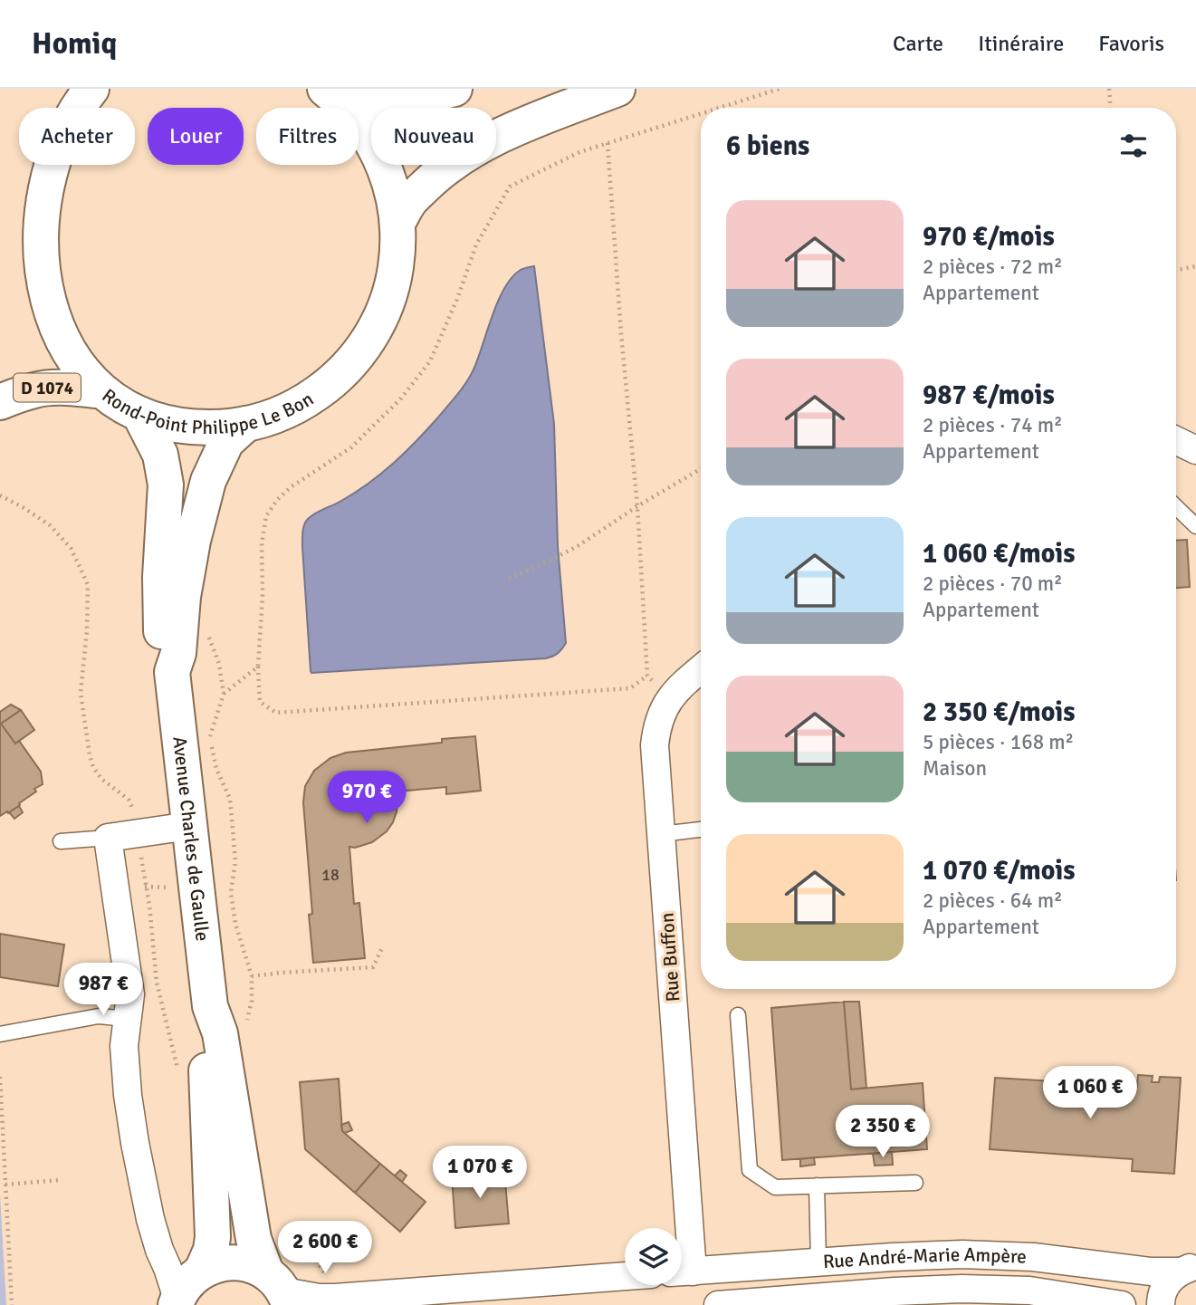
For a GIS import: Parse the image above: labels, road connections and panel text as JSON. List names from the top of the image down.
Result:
{
  "streets": {
    "main road": ["D 1074", "Rond-Point Philippe Le Bon", "Avenue Charles de Gaulle"],
    "street": ["Rue Buffon", "Rue André-Marie Ampère"]
  },
  "crossings": [
    ["D 1074", "Rond-Point Philippe Le Bon"],
    ["Rond-Point Philippe Le Bon", "Avenue Charles de Gaulle"]
  ],
  "house_numbers": ["18"],
  "page": {
    "header": "Homiq",
    "nav": ["Carte", "Itinéraire", "Favoris"],
    "chip": [
      "Acheter",
      "Louer",
      "Filtres",
      "Nouveau"
    ],
    "heading": "6 biens",
    "list": [
      {
        "name": "970 €/mois",
        "note": "2 pièces · 72 m² · Appartement"
      },
      {
        "name": "987 €/mois",
        "note": "2 pièces · 74 m² · Appartement"
      },
      {
        "name": "1 060 €/mois",
        "note": "2 pièces · 70 m² · Appartement"
      },
      {
        "name": "2 350 €/mois",
        "note": "5 pièces · 168 m² · Maison"
      },
      {
        "name": "1 070 €/mois",
        "note": "2 pièces · 64 m² · Appartement"
      }
    ],
    "price": [
      "970 €",
      "987 €",
      "1 060 €",
      "2 350 €",
      "1 070 €",
      "2 600 €"
    ]
  }
}
